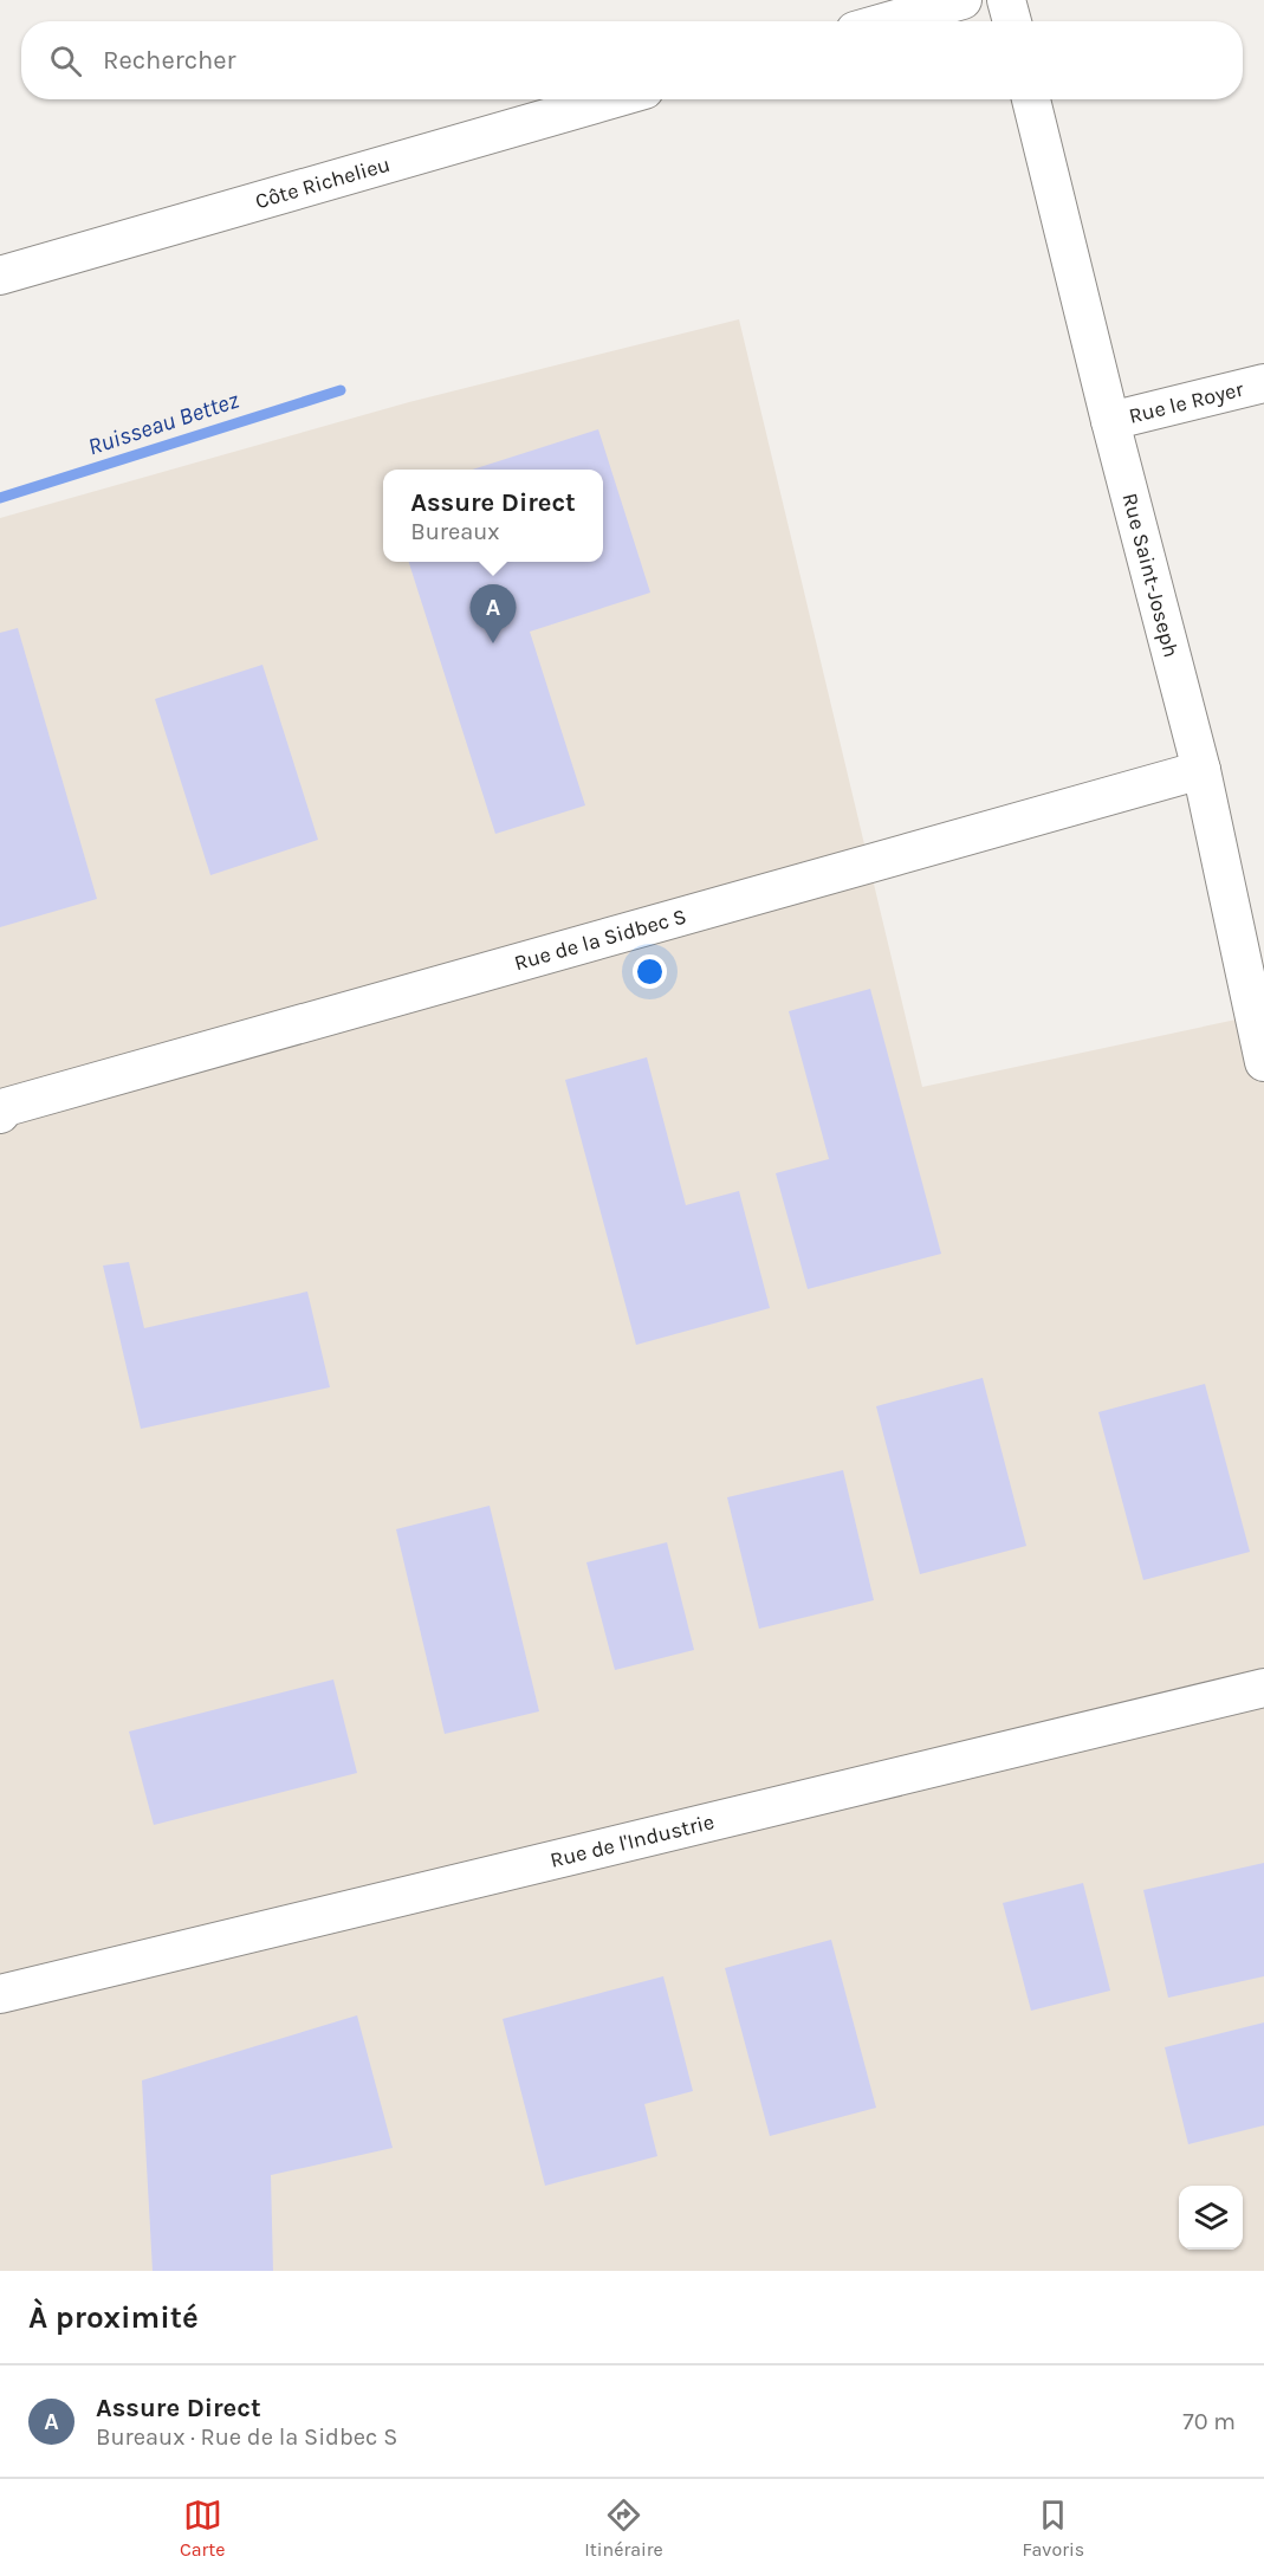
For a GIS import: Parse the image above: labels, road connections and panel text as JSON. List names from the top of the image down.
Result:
{
  "streets": {
    "street": [
      "Côte Richelieu",
      "Rue le Royer",
      "Rue Saint-Joseph",
      "Rue de la Sidbec S",
      "Rue de l'Industrie"
    ]
  },
  "crossings": [
    ["Rue le Royer", "Rue Saint-Joseph"],
    ["Rue Saint-Joseph", "Rue de la Sidbec S"]
  ],
  "water": ["Ruisseau Bettez"],
  "page": {
    "search": "Rechercher",
    "popup": ["Assure Direct", "Bureaux"],
    "pins": "A",
    "heading": "À proximité",
    "list": [
      {
        "mark": "A",
        "name": "Assure Direct",
        "note": "Bureaux · Rue de la Sidbec S",
        "value": "70 m"
      }
    ],
    "nav": ["Carte", "Itinéraire", "Favoris"]
  }
}
